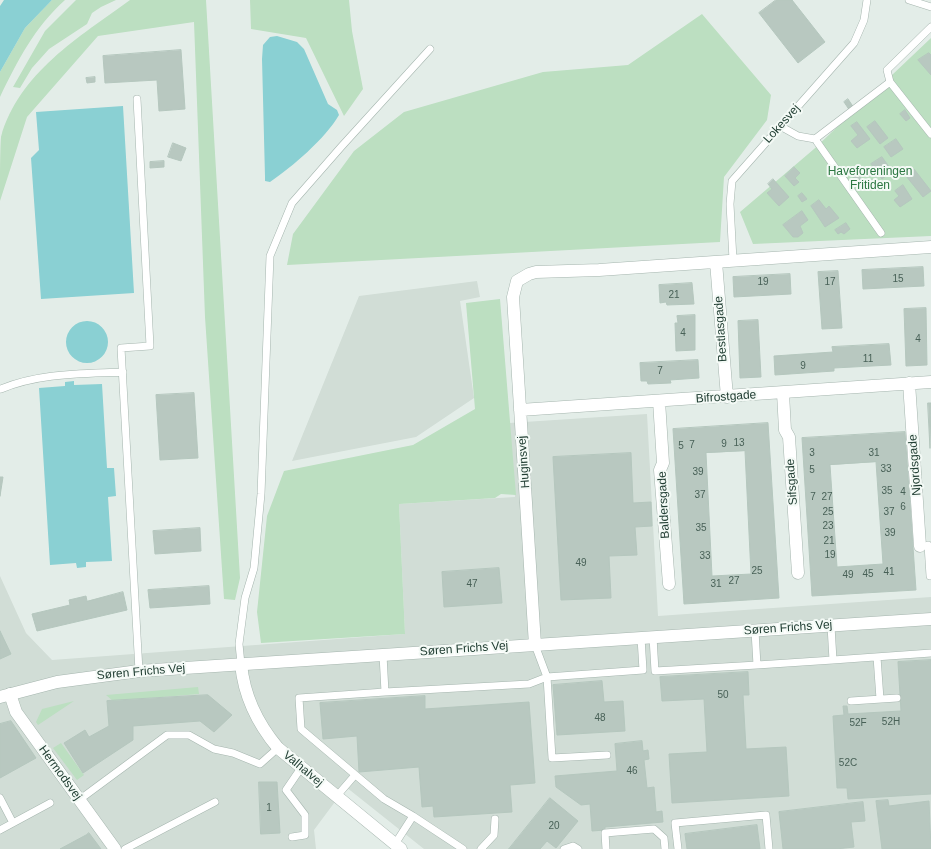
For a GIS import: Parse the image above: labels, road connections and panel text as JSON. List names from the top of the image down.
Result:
{
  "streets": {
    "street": [
      "Bestlasgade",
      "Bifrostgade",
      "Huginsvej",
      "Njordsgade",
      "Sifsgade",
      "Baldersgade",
      "Søren Frichs Vej",
      "Valhalvej",
      "Hermodsvej"
    ],
    "lane": ["Lokesvej"]
  },
  "crossings": [
    ["Bestlasgade", "Bifrostgade"],
    ["Bestlasgade", "Huginsvej"],
    ["Bifrostgade", "Huginsvej"],
    ["Bifrostgade", "Njordsgade"],
    ["Bifrostgade", "Sifsgade"],
    ["Bifrostgade", "Baldersgade"],
    ["Huginsvej", "Søren Frichs Vej"],
    ["Søren Frichs Vej", "Valhalvej"],
    ["Søren Frichs Vej", "Hermodsvej"]
  ],
  "parks": ["Haveforeningen Fritiden"],
  "house_numbers": [
    "15",
    "19",
    "17",
    "21",
    "4",
    "4",
    "11",
    "9",
    "7",
    "13",
    "9",
    "7",
    "5",
    "3",
    "31",
    "33",
    "5",
    "39",
    "35",
    "4",
    "37",
    "7",
    "27",
    "6",
    "25",
    "37",
    "23",
    "35",
    "39",
    "21",
    "19",
    "33",
    "49",
    "25",
    "41",
    "45",
    "49",
    "27",
    "47",
    "31",
    "50",
    "48",
    "52H",
    "52F",
    "52C",
    "46",
    "1",
    "20"
  ]
}
